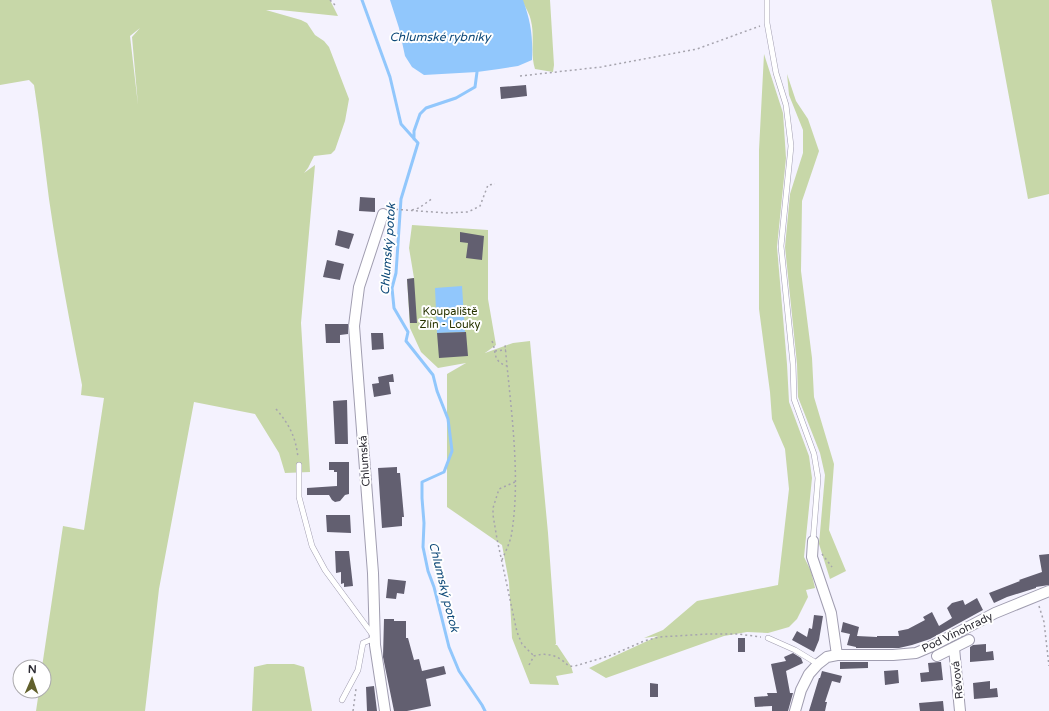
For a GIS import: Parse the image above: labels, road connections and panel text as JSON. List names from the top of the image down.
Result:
{
  "streets": {
    "street": ["Chlumská", "Pod Vinohrady", "Révová"]
  },
  "water": ["Chlumské rybníky", "Chlumský potok"],
  "parks": ["Koupaliště Zlín - Louky"],
  "north": "top"
}
